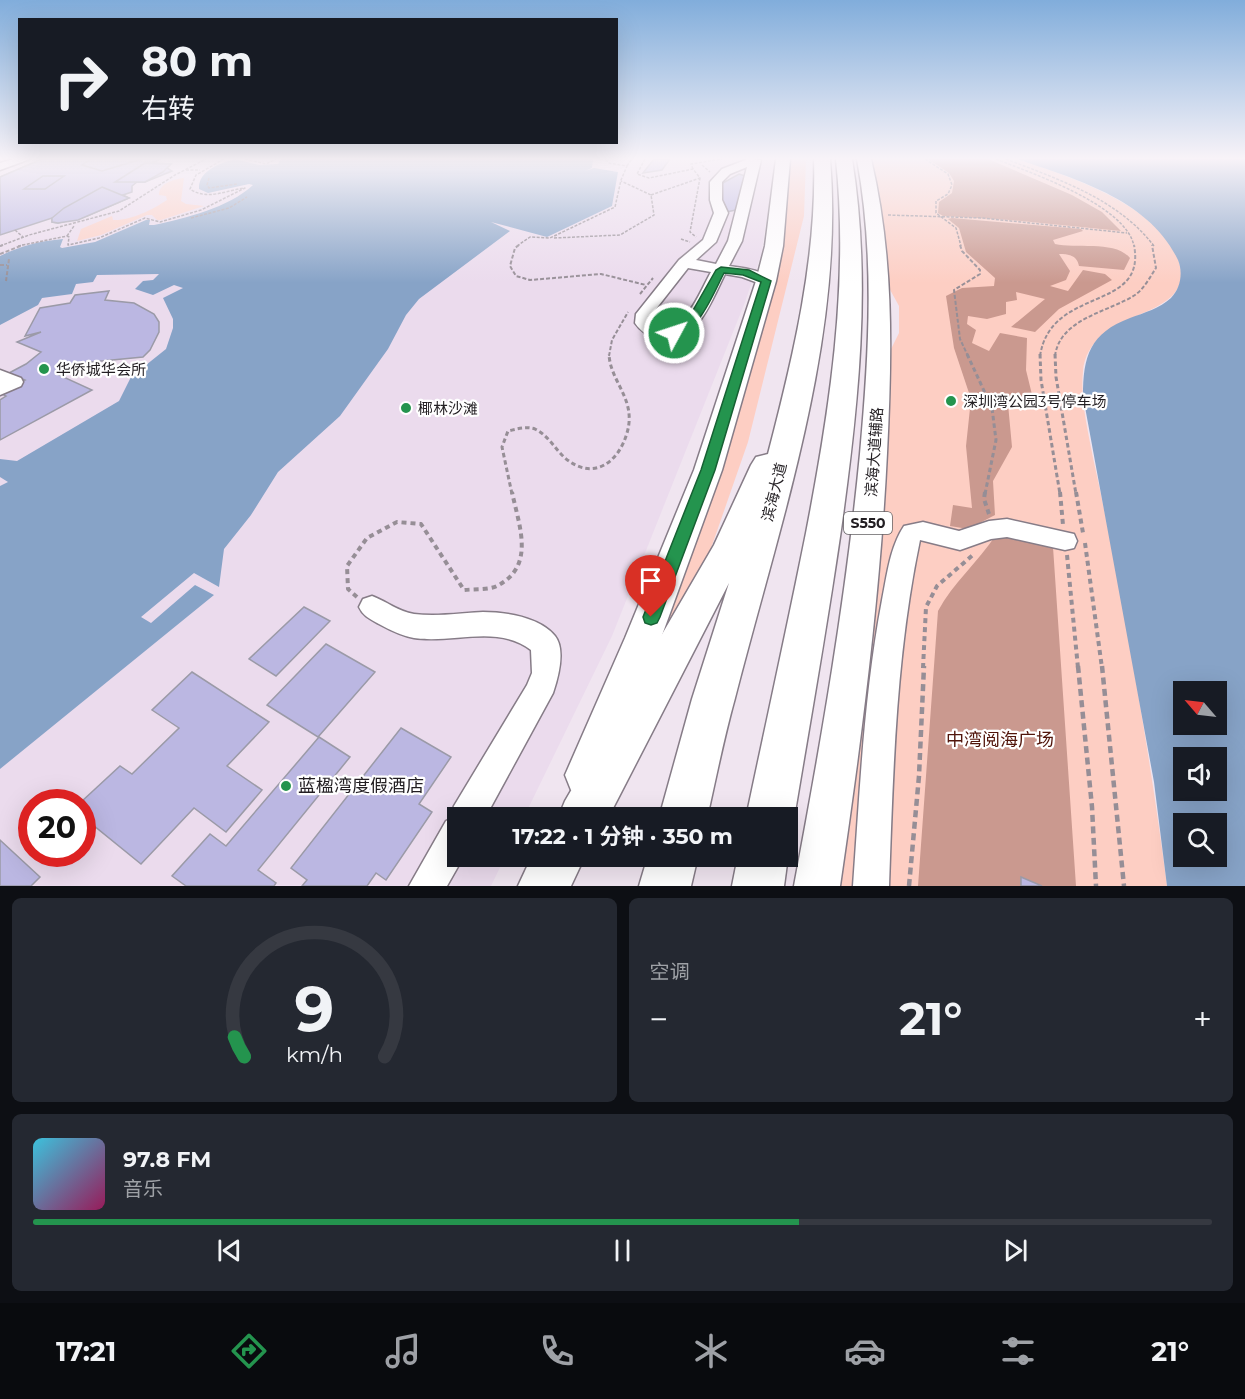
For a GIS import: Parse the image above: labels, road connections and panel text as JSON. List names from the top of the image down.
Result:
{
  "streets": {
    "highway": ["滨海大道", "S550"],
    "main road": ["滨海大道辅路"]
  },
  "parks": ["中湾阅海广场"],
  "places": [
    "华侨城华会所",
    "深圳湾公园3号停车场",
    "椰林沙滩",
    "蓝楹湾度假酒店"
  ],
  "north": "top left",
  "page": {
    "turn": ["80 m", "右转"],
    "limit": "20",
    "trip": "17:22 · 1 分钟 · 350 m",
    "tile": "空调",
    "heat": ["−", "21°", "+"],
    "song": ["97.8 FM", "音乐"],
    "tabs": ["17:21", "21°"],
    "gauge": ["9", "km/h"]
  }
}
